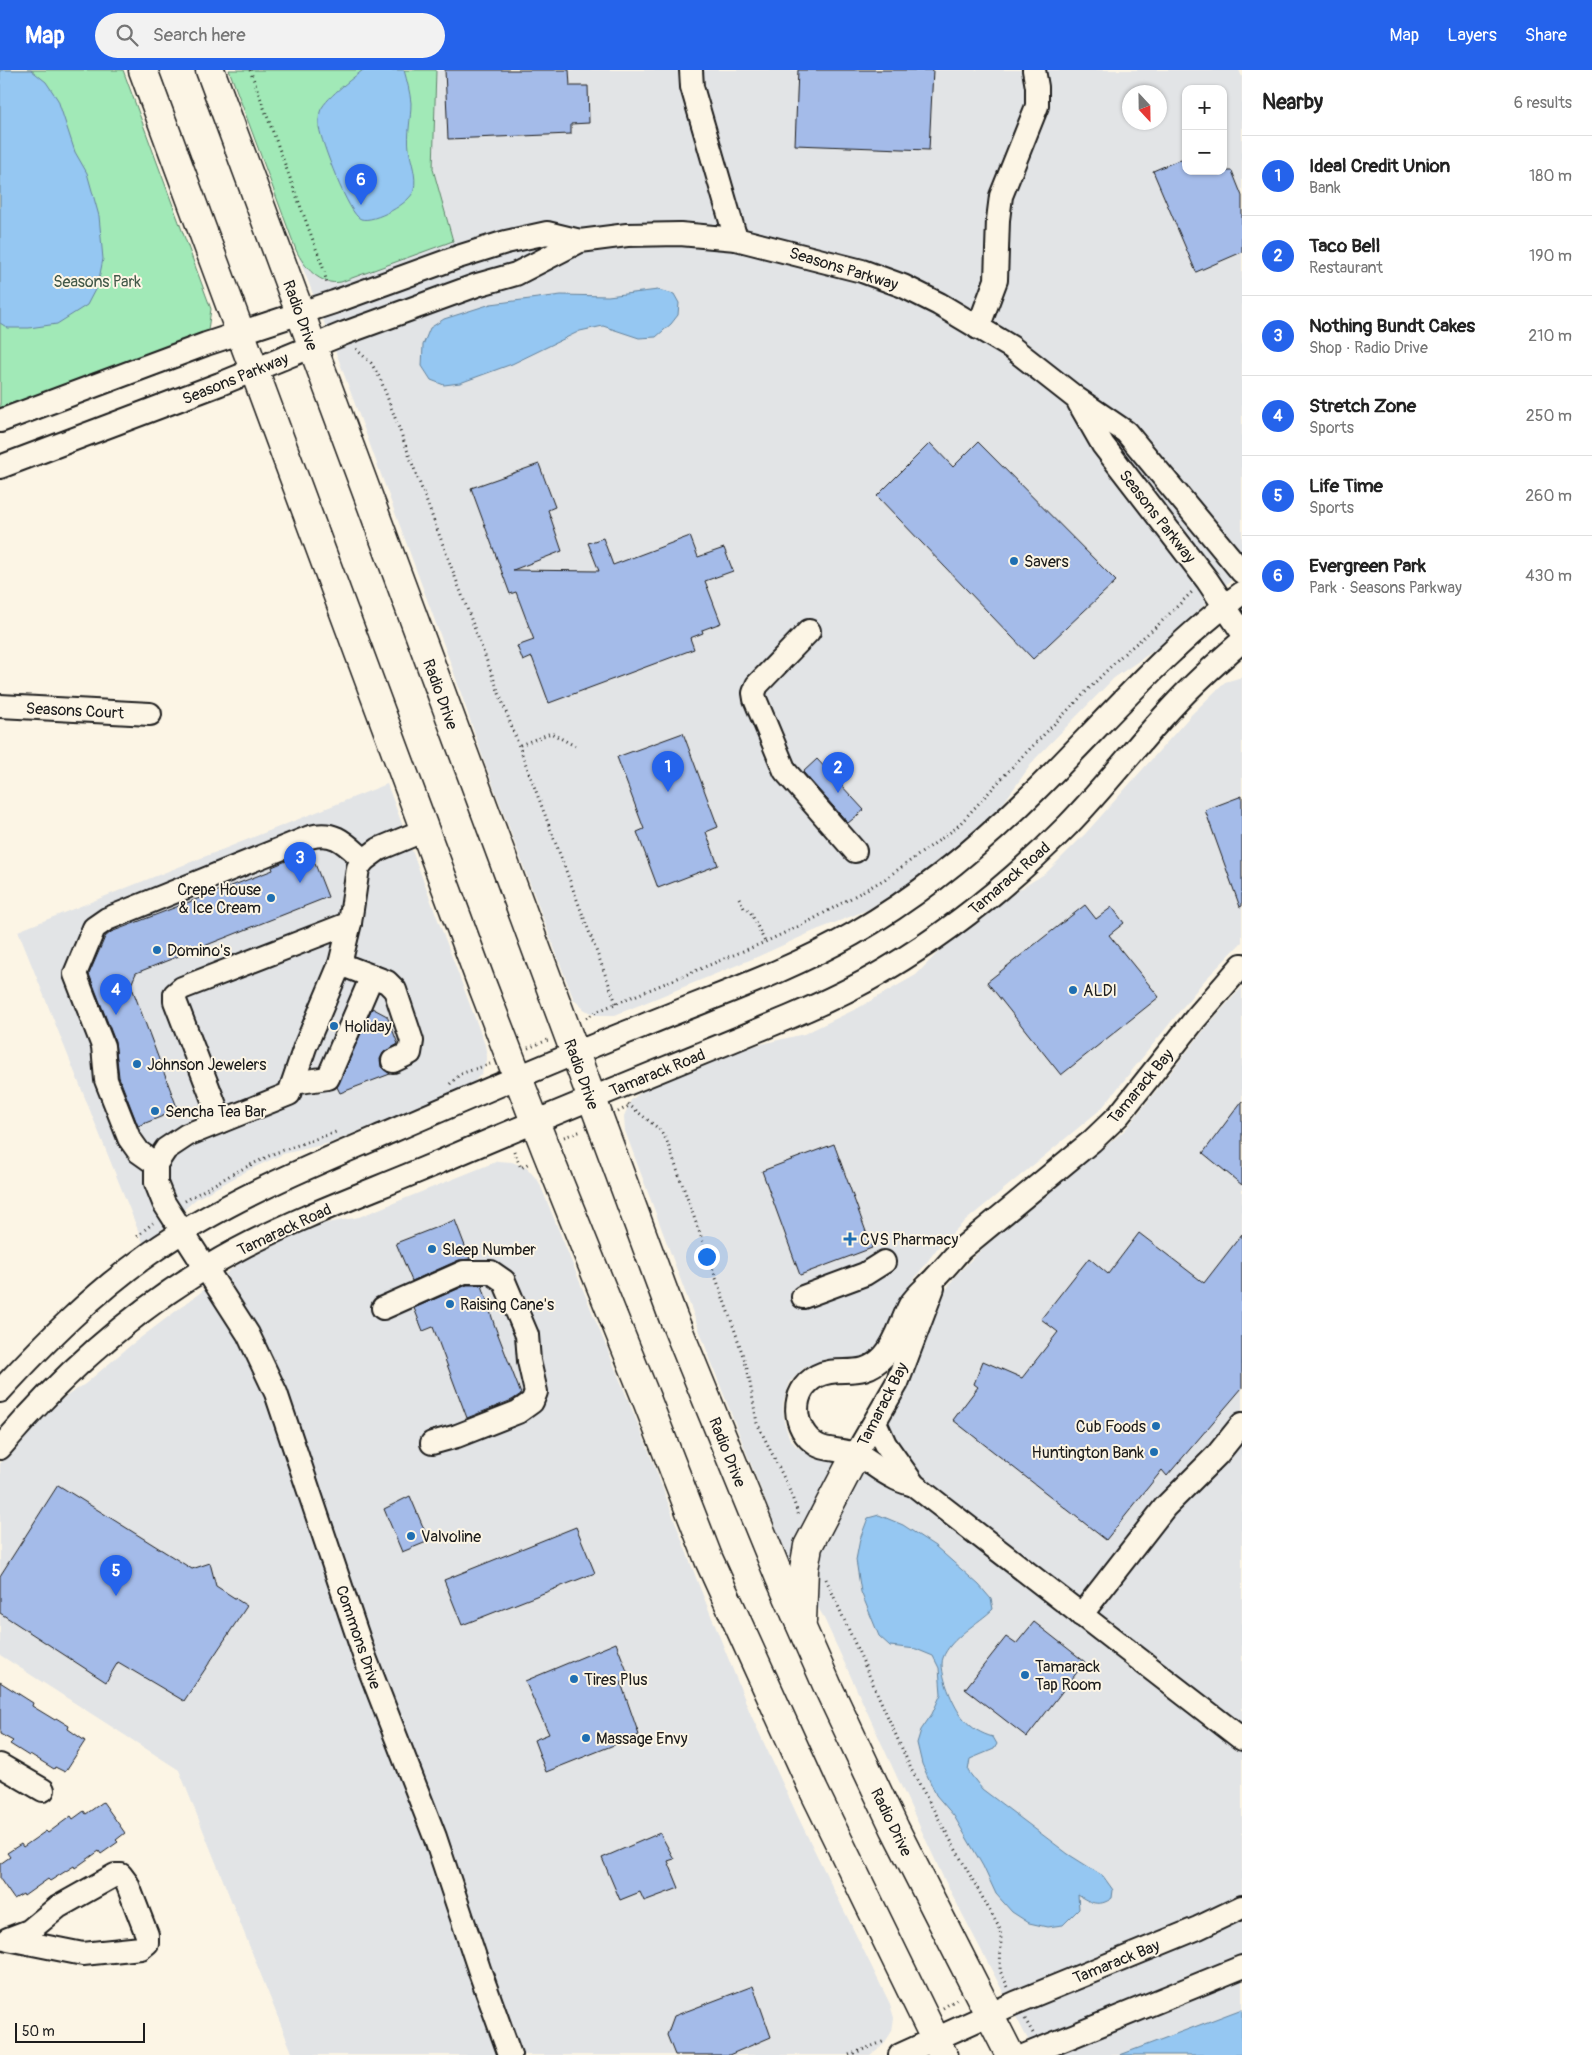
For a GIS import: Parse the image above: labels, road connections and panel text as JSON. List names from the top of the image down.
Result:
{
  "streets": {
    "main road": ["Radio Drive"],
    "street": [
      "Seasons Parkway",
      "Seasons Court",
      "Tamarack Road",
      "Tamarack Bay",
      "Commons Drive"
    ]
  },
  "crossings": [
    ["Seasons Parkway", "Radio Drive"],
    ["Radio Drive", "Tamarack Road"],
    ["Radio Drive", "Tamarack Bay"],
    ["Tamarack Road", "Commons Drive"]
  ],
  "parks": ["Seasons Park"],
  "places": {
    "other": [
      "Savers",
      "Crepe House & Ice Cream",
      "Domino's",
      "ALDI",
      "Holiday",
      "Johnson Jewelers",
      "Sencha Tea Bar",
      "Sleep Number",
      "Raising Cane's",
      "Cub Foods",
      "Huntington Bank",
      "Valvoline",
      "Tamarack Tap Room",
      "Tires Plus",
      "Massage Envy"
    ],
    "health": ["CVS Pharmacy"]
  },
  "scale_bar": "50 m",
  "north": "bottom",
  "page": {
    "header": "Map",
    "search": "Search here",
    "nav": ["Map", "Layers", "Share"],
    "heading": ["Nearby", "6 results"],
    "map_buttons": ["+", "−"],
    "list": [
      {
        "mark": "1",
        "name": "Ideal Credit Union",
        "note": "Bank",
        "value": "180 m"
      },
      {
        "mark": "2",
        "name": "Taco Bell",
        "note": "Restaurant",
        "value": "190 m"
      },
      {
        "mark": "3",
        "name": "Nothing Bundt Cakes",
        "note": "Shop · Radio Drive",
        "value": "210 m"
      },
      {
        "mark": "4",
        "name": "Stretch Zone",
        "note": "Sports",
        "value": "250 m"
      },
      {
        "mark": "5",
        "name": "Life Time",
        "note": "Sports",
        "value": "260 m"
      },
      {
        "mark": "6",
        "name": "Evergreen Park",
        "note": "Park · Seasons Parkway",
        "value": "430 m"
      }
    ],
    "pins": [
      "6",
      "1",
      "2",
      "3",
      "4",
      "5"
    ],
    "scale": "50 m"
  }
}
